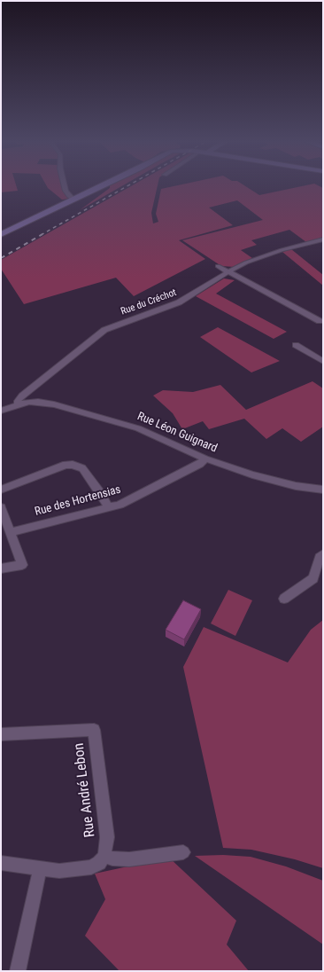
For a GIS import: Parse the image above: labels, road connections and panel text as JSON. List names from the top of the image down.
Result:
{
  "streets": {
    "street": [
      "Rue du Créchot",
      "Rue Léon Guignard",
      "Rue des Hortensias",
      "Rue André Lebon"
    ]
  },
  "crossings": [
    ["Rue du Créchot", "Rue Léon Guignard"],
    ["Rue Léon Guignard", "Rue des Hortensias"]
  ]
}
